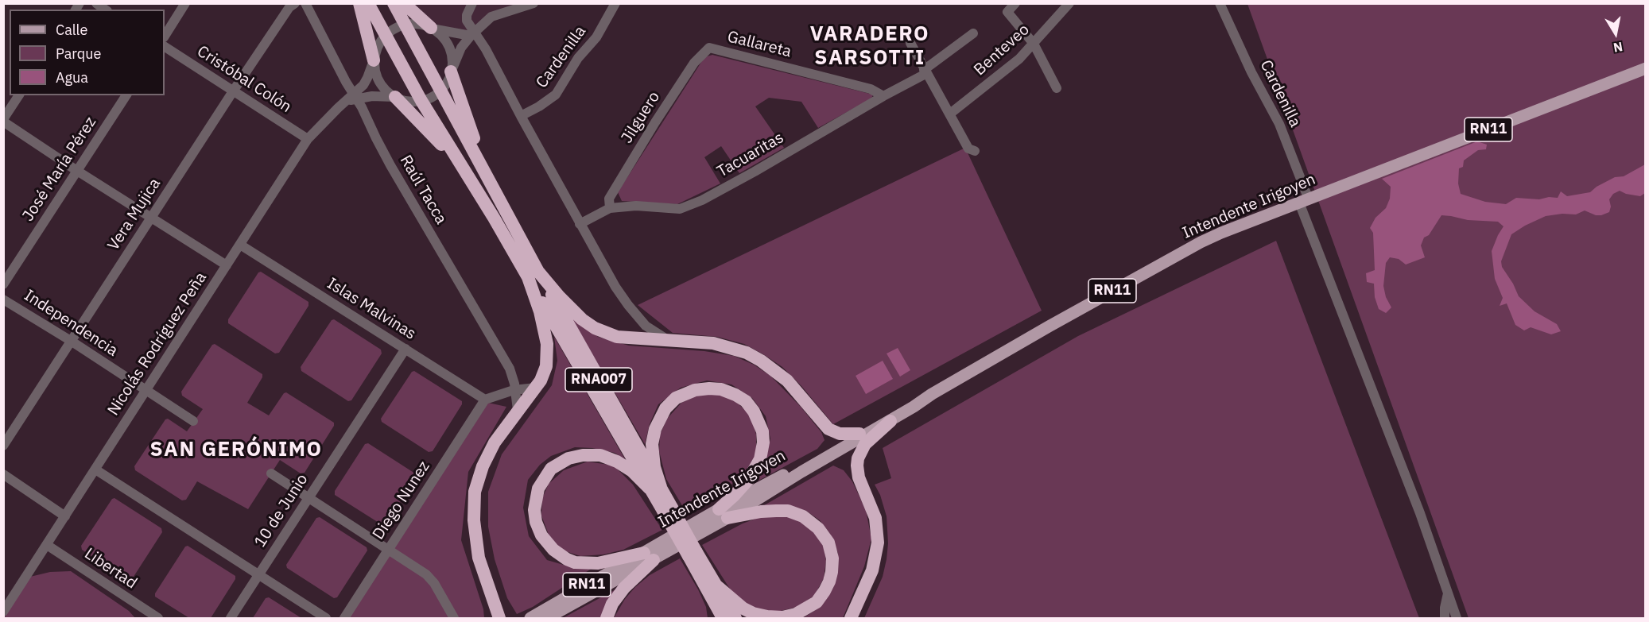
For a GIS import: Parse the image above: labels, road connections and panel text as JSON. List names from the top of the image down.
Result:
{
  "streets": {
    "highway": ["RNA007"],
    "main road": ["RN11", "Intendente Irigoyen"],
    "street": [
      "Gallareta",
      "Benteveo",
      "Cardenilla",
      "Cristóbal Colón",
      "Jilguero",
      "Tacuaritas",
      "José María Pérez",
      "Raúl Tacca",
      "Vera Mujica",
      "Islas Malvinas",
      "Independencia",
      "Nicolás Rodríguez Peña",
      "Diego Nunez",
      "10 de Junio",
      "Libertad"
    ]
  },
  "crossings": [
    ["Gallareta", "Jilguero"],
    ["Gallareta", "Tacuaritas"],
    ["Cardenilla", "Intendente Irigoyen"],
    ["Cristóbal Colón", "Vera Mujica"],
    ["Cristóbal Colón", "Nicolás Rodríguez Peña"],
    ["Jilguero", "Tacuaritas"],
    ["Raúl Tacca", "Nicolás Rodríguez Peña"],
    ["Vera Mujica", "Independencia"],
    ["Islas Malvinas", "Nicolás Rodríguez Peña"],
    ["Islas Malvinas", "Diego Nunez"],
    ["Islas Malvinas", "10 de Junio"],
    ["Independencia", "Nicolás Rodríguez Peña"],
    ["Nicolás Rodríguez Peña", "RNA007"],
    ["Nicolás Rodríguez Peña", "Libertad"]
  ],
  "districts": ["VARADERO SARSOTTI", "SAN GERÓNIMO"],
  "legend": ["Calle", "Parque", "Agua"],
  "north": "bottom"
}
